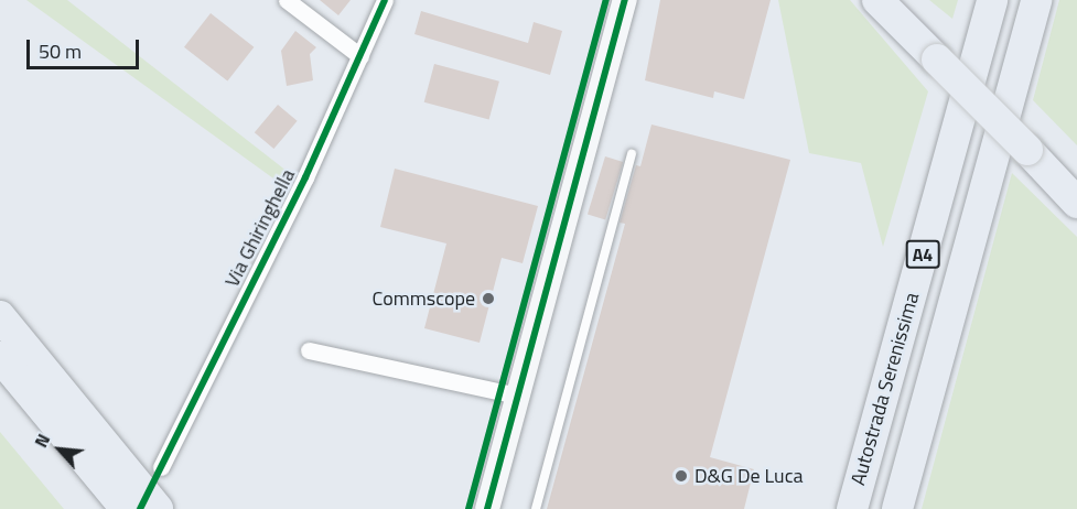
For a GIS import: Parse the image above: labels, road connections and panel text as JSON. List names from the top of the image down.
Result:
{
  "streets": {
    "highway": ["A4", "Autostrada Serenissima"],
    "street": ["Via Ghiringhella"]
  },
  "places": ["Commscope", "D&G De Luca"],
  "scale_bar": "50 m",
  "north": "top left"
}
